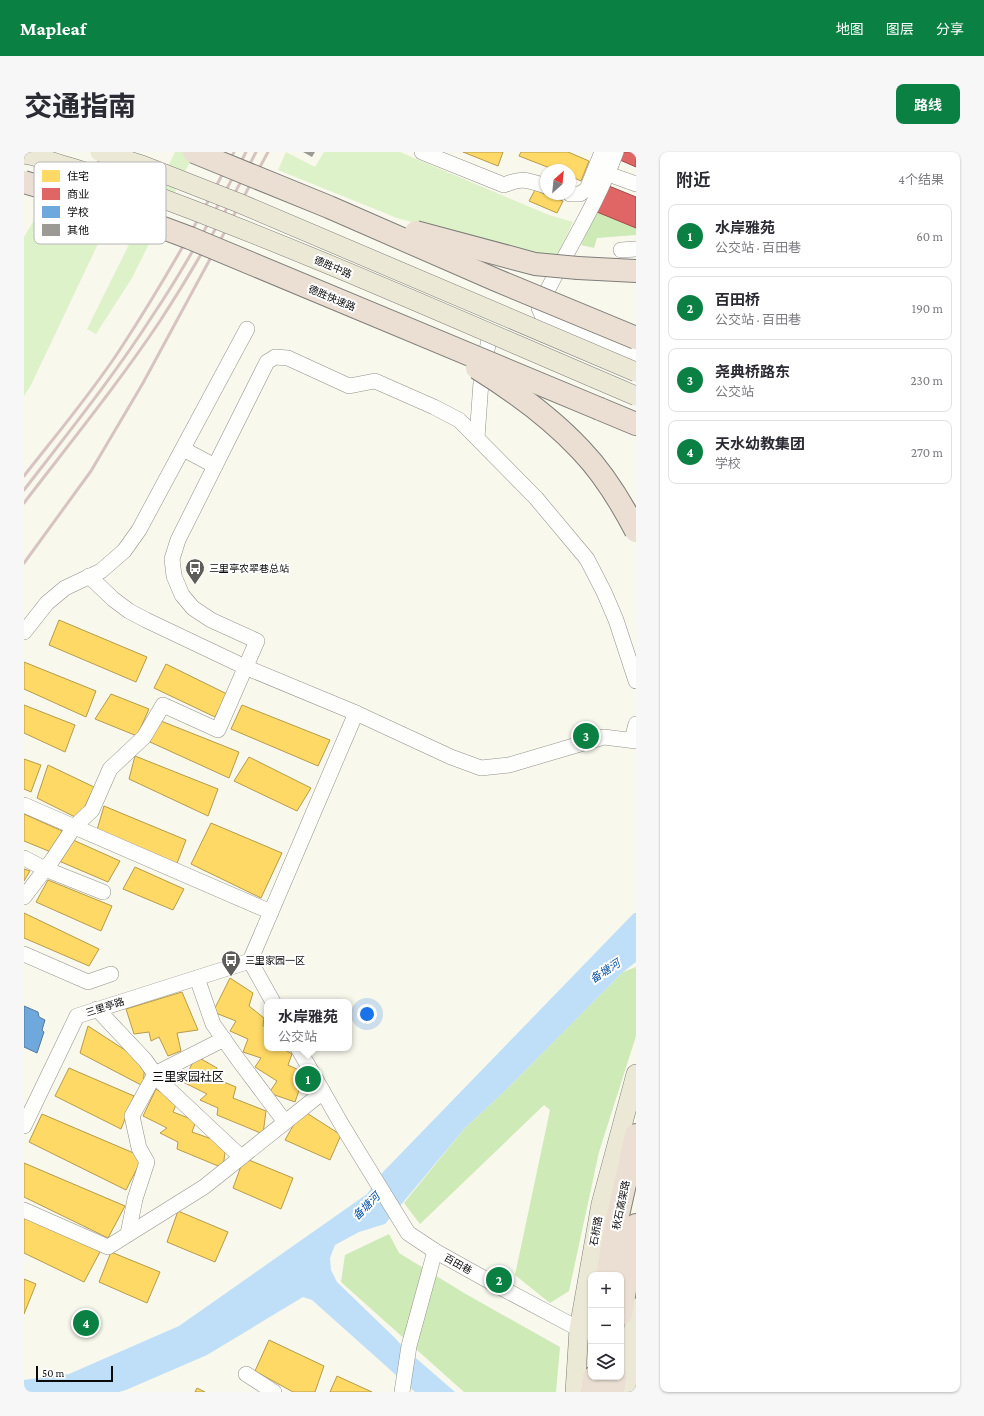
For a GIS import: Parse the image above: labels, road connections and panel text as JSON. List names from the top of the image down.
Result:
{
  "streets": {
    "highway": ["德胜快速路", "秋石高架路"],
    "main road": ["德胜中路", "石桥路"],
    "street": ["三里亭路", "百田巷"]
  },
  "crossings": [
    ["石桥路", "百田巷"]
  ],
  "districts": ["三里家园社区"],
  "water": ["备塘河"],
  "places": {
    "bus stop": ["三里亭农翠巷总站", "三里家园一区"]
  },
  "legend": [
    "住宅",
    "商业",
    "学校",
    "其他"
  ],
  "scale_bar": "50 m",
  "north": "top right",
  "page": {
    "header": "Mapleaf",
    "nav": ["地图", "图层", "分享"],
    "title": "交通指南",
    "buttons": "路线",
    "heading": ["附近", "4个结果"],
    "list": [
      {
        "mark": "1",
        "name": "水岸雅苑",
        "note": "公交站 · 百田巷",
        "value": "60 m"
      },
      {
        "mark": "2",
        "name": "百田桥",
        "note": "公交站 · 百田巷",
        "value": "190 m"
      },
      {
        "mark": "3",
        "name": "尧典桥路东",
        "note": "公交站",
        "value": "230 m"
      },
      {
        "mark": "4",
        "name": "天水幼教集团",
        "note": "学校",
        "value": "270 m"
      }
    ],
    "pins": [
      "3",
      "1",
      "2",
      "4"
    ],
    "popup": ["水岸雅苑", "公交站"],
    "map_buttons": ["+", "−"],
    "scale": "50 m"
  }
}
